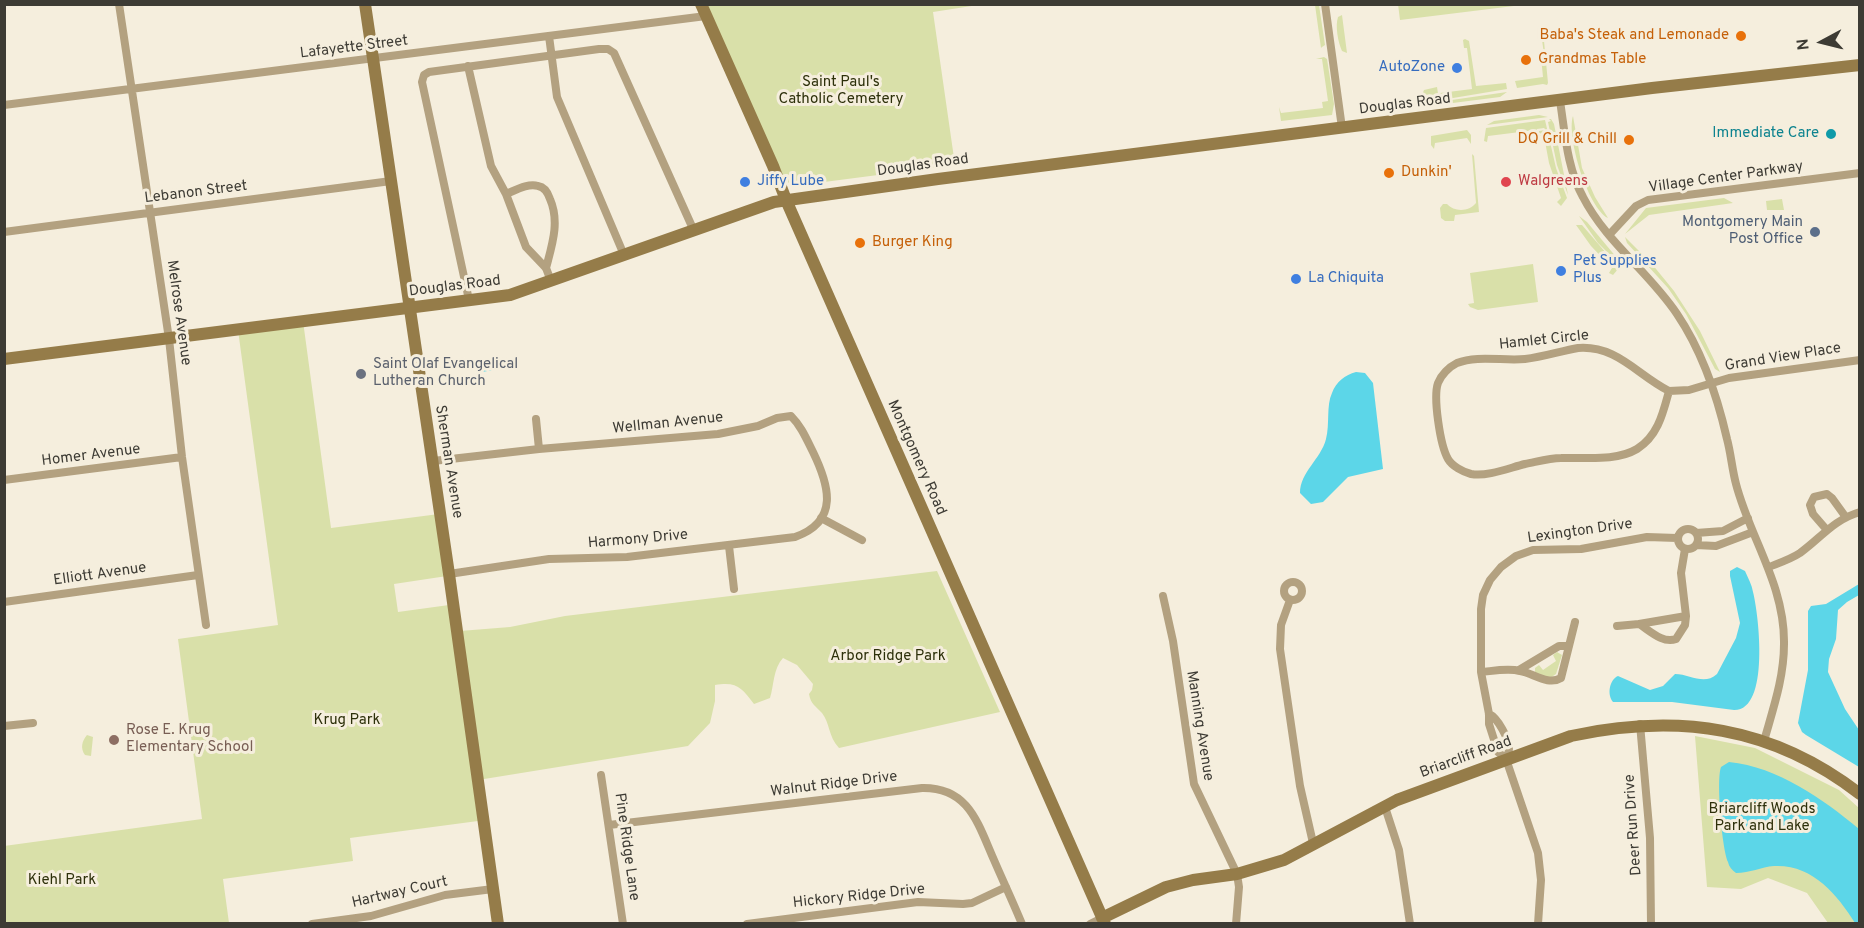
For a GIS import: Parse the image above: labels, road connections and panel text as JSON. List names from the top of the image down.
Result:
{
  "streets": {
    "street": [
      "Lafayette Street",
      "Douglas Road",
      "Village Center Parkway",
      "Lebanon Street",
      "Melrose Avenue",
      "Hamlet Circle",
      "Grand View Place",
      "Wellman Avenue",
      "Homer Avenue",
      "Montgomery Road",
      "Sherman Avenue",
      "Lexington Drive",
      "Harmony Drive",
      "Elliott Avenue",
      "Manning Avenue",
      "Briarcliff Road",
      "Walnut Ridge Drive",
      "Deer Run Drive",
      "Pine Ridge Lane",
      "Hartway Court",
      "Hickory Ridge Drive"
    ]
  },
  "crossings": [
    ["Lafayette Street", "Melrose Avenue"],
    ["Lafayette Street", "Montgomery Road"],
    ["Lafayette Street", "Sherman Avenue"],
    ["Douglas Road", "Melrose Avenue"],
    ["Douglas Road", "Montgomery Road"],
    ["Douglas Road", "Sherman Avenue"],
    ["Lebanon Street", "Melrose Avenue"],
    ["Lebanon Street", "Sherman Avenue"],
    ["Melrose Avenue", "Homer Avenue"],
    ["Melrose Avenue", "Elliott Avenue"],
    ["Wellman Avenue", "Sherman Avenue"],
    ["Wellman Avenue", "Harmony Drive"],
    ["Montgomery Road", "Briarcliff Road"],
    ["Sherman Avenue", "Harmony Drive"],
    ["Sherman Avenue", "Hartway Court"],
    ["Lexington Drive", "Briarcliff Road"],
    ["Manning Avenue", "Briarcliff Road"],
    ["Briarcliff Road", "Deer Run Drive"],
    ["Walnut Ridge Drive", "Pine Ridge Lane"],
    ["Walnut Ridge Drive", "Hickory Ridge Drive"]
  ],
  "parks": [
    "Saint Paul's Catholic Cemetery",
    "Arbor Ridge Park",
    "Krug Park",
    "Briarcliff Woods Park and Lake",
    "Kiehl Park"
  ],
  "places": [
    "Baba's Steak and Lemonade",
    "Grandmas Table",
    "AutoZone",
    "Immediate Care",
    "DQ Grill & Chill",
    "Dunkin'",
    "Jiffy Lube",
    "Walgreens",
    "Montgomery Main Post Office",
    "Burger King",
    "Pet Supplies Plus",
    "La Chiquita",
    "Saint Olaf Evangelical Lutheran Church",
    "Rose E. Krug Elementary School"
  ],
  "north": "left"
}
